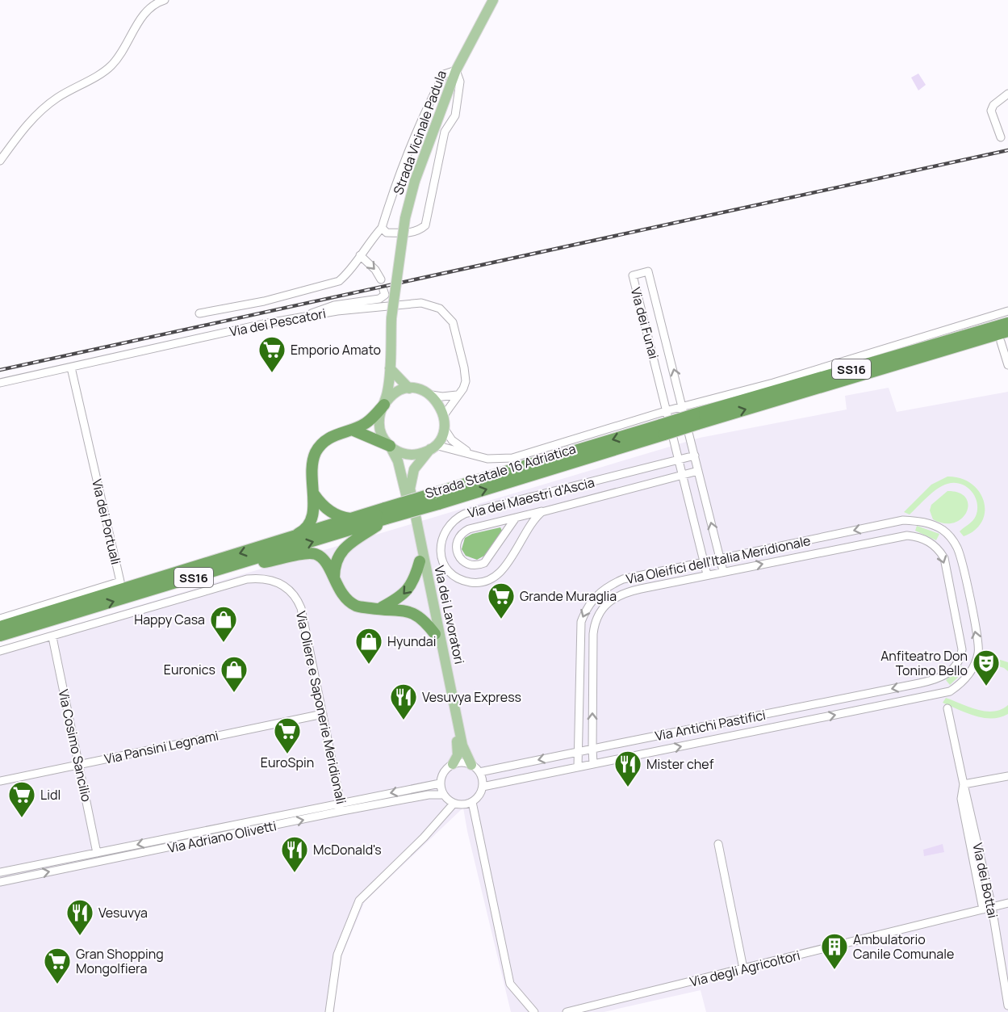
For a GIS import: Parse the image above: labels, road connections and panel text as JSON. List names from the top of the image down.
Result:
{
  "streets": {
    "highway": ["SS16", "Strada Statale 16 Adriatica"],
    "main road": ["Strada Vicinale Padula", "Via dei Lavoratori"],
    "street": [
      "Via dei Pescatori",
      "Via dei Funai",
      "Via dei Maestri d’Ascia",
      "Via dei Portuali",
      "Via Oleifici dell'Italia Meridionale",
      "Via Oliere e Saponerie Meridionali",
      "Via Antichi Pastifici",
      "Via Cosimo Sancilio",
      "Via Pansini Legnami",
      "Via Adriano Olivetti",
      "Via dei Bottai",
      "Via degli Agricoltori"
    ]
  },
  "crossings": [
    ["Strada Vicinale Padula", "Via dei Pescatori"],
    ["Strada Vicinale Padula", "Via dei Lavoratori"],
    ["Via dei Pescatori", "Via dei Portuali"],
    ["Via dei Funai", "Via dei Maestri d’Ascia"],
    ["Via dei Funai", "Via Oleifici dell'Italia Meridionale"],
    ["Via Oleifici dell'Italia Meridionale", "Via Antichi Pastifici"],
    ["Via Oliere e Saponerie Meridionali", "Via Cosimo Sancilio"],
    ["Via Oliere e Saponerie Meridionali", "Via Pansini Legnami"],
    ["Via Oliere e Saponerie Meridionali", "Via Adriano Olivetti"],
    ["Via Antichi Pastifici", "Via Adriano Olivetti"],
    ["Via Cosimo Sancilio", "Via Pansini Legnami"],
    ["Via Cosimo Sancilio", "Via Adriano Olivetti"],
    ["Via dei Bottai", "Via degli Agricoltori"]
  ],
  "places": {
    "supermarket": [
      "Emporio Amato",
      "Grande Muraglia",
      "EuroSpin",
      "Lidl",
      "Gran Shopping Mongolfiera"
    ],
    "shop": ["Happy Casa", "Hyundai", "Euronics"],
    "theatre": ["Anfiteatro Don Tonino Bello"],
    "restaurant": [
      "Vesuvya Express",
      "Mister chef",
      "McDonald's",
      "Vesuvya"
    ],
    "building": ["Ambulatorio Canile Comunale"]
  }
}
